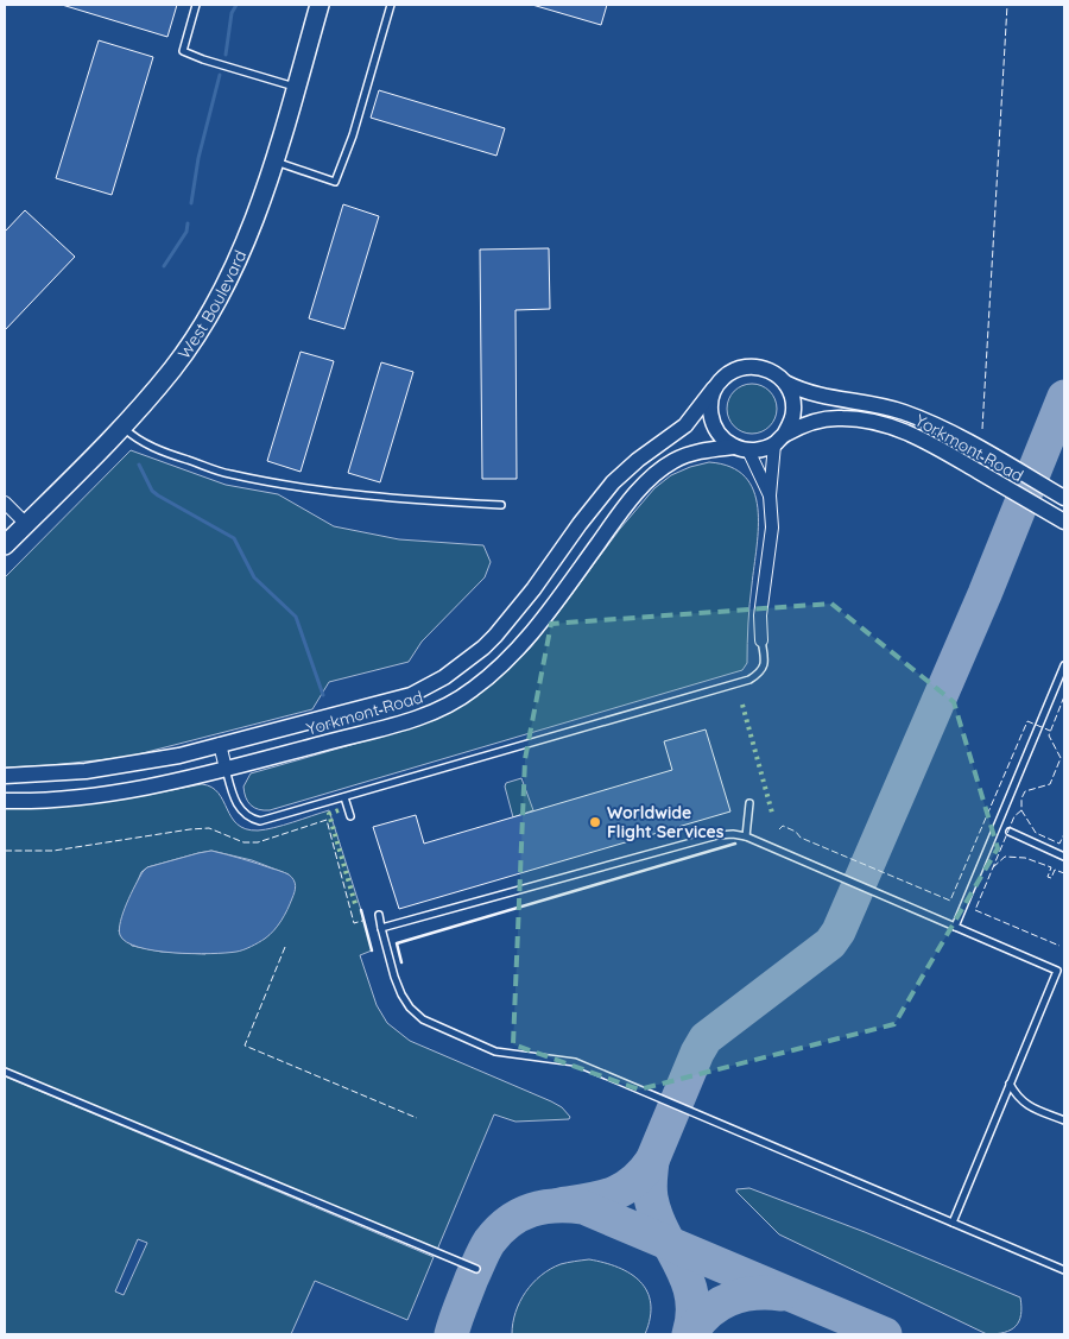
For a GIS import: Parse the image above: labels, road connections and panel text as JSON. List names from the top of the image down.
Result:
{
  "streets": {
    "main road": ["West Boulevard"],
    "street": ["Yorkmont Road"]
  },
  "places": ["Worldwide Flight Services"]
}
